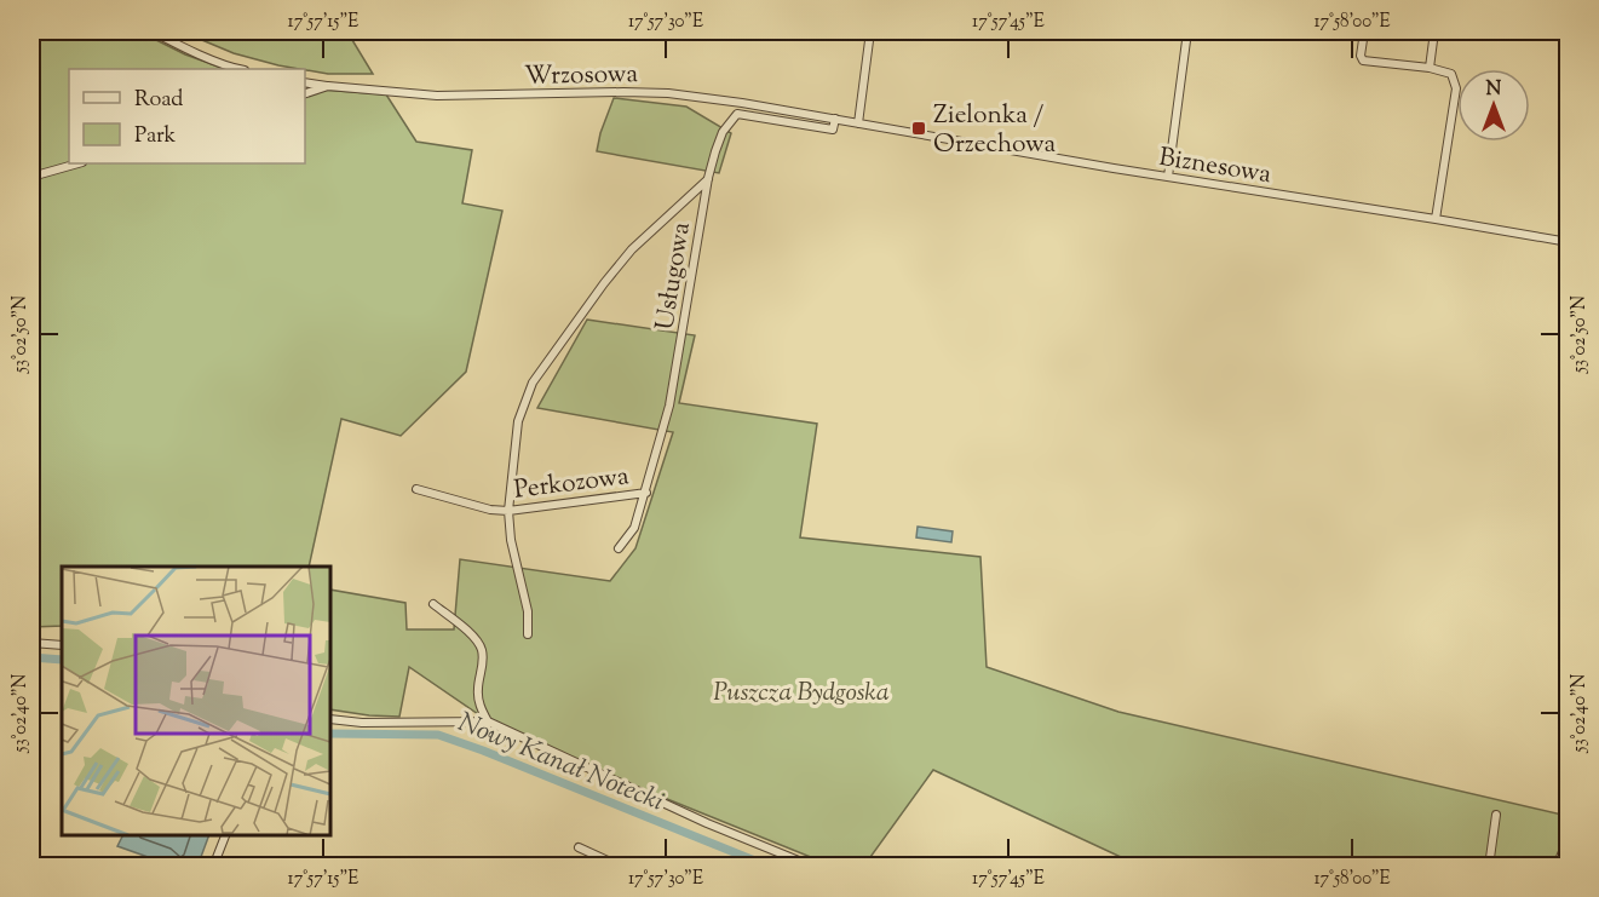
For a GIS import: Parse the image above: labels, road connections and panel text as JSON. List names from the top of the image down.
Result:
{
  "streets": {
    "street": [
      "Wrzosowa",
      "Biznesowa",
      "Usługowa",
      "Perkozowa"
    ]
  },
  "crossings": [
    ["Wrzosowa", "Biznesowa"],
    ["Wrzosowa", "Usługowa"],
    ["Usługowa", "Perkozowa"]
  ],
  "water": ["Nowy Kanał Notecki"],
  "parks": ["Puszcza Bydgoska"],
  "places": {
    "transit": ["Zielonka / Orzechowa"]
  },
  "legend": ["Road", "Park"],
  "north": "top",
  "coordinates": [
    "17°57'15\"E",
    "17°57'30\"E",
    "17°57'45\"E",
    "17°58'00\"E",
    "53°02'50\"N",
    "53°02'40\"N"
  ]
}
